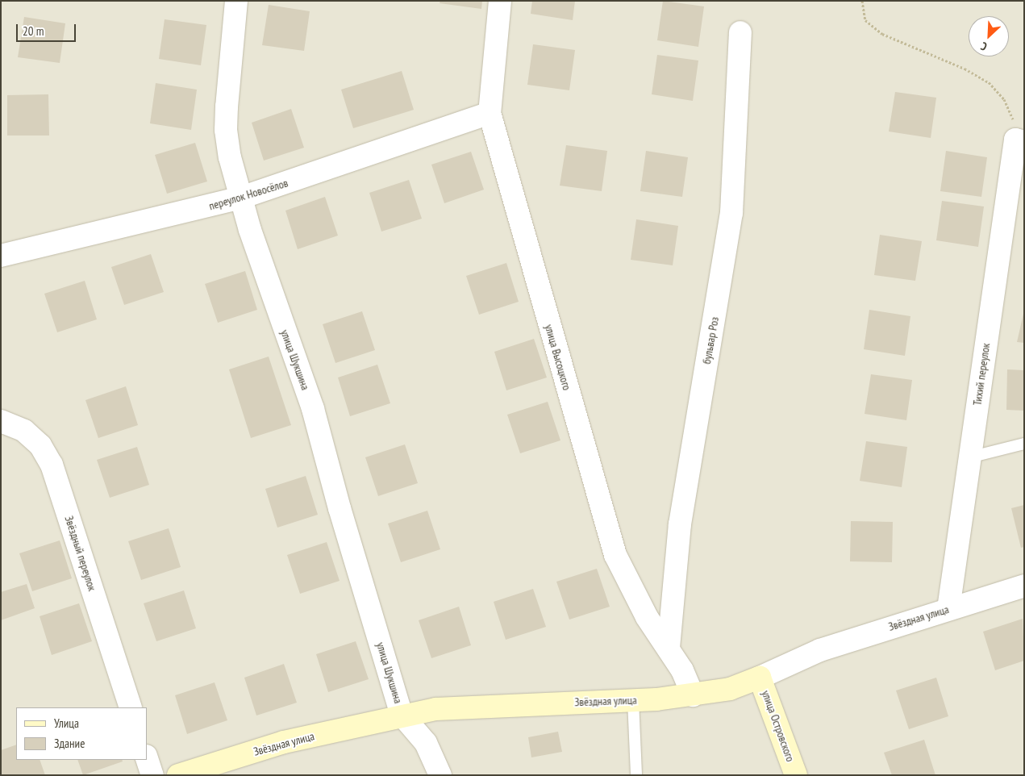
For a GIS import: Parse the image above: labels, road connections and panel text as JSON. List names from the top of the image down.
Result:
{
  "streets": {
    "street": [
      "переулок Новосёлов",
      "бульвар Роз",
      "улица Высоцкого",
      "улица Шукшина",
      "Тихий переулок",
      "Звёздный переулок",
      "Звёздная улица",
      "улица Островского"
    ]
  },
  "crossings": [
    ["переулок Новосёлов", "улица Высоцкого"],
    ["переулок Новосёлов", "улица Шукшина"],
    ["бульвар Роз", "улица Высоцкого"],
    ["улица Высоцкого", "Звёздная улица"],
    ["улица Шукшина", "Звёздная улица"],
    ["Тихий переулок", "Звёздная улица"],
    ["Звёздная улица", "улица Островского"]
  ],
  "legend": ["Улица", "Здание"],
  "scale_bar": "20 m",
  "north": "bottom left"
}
